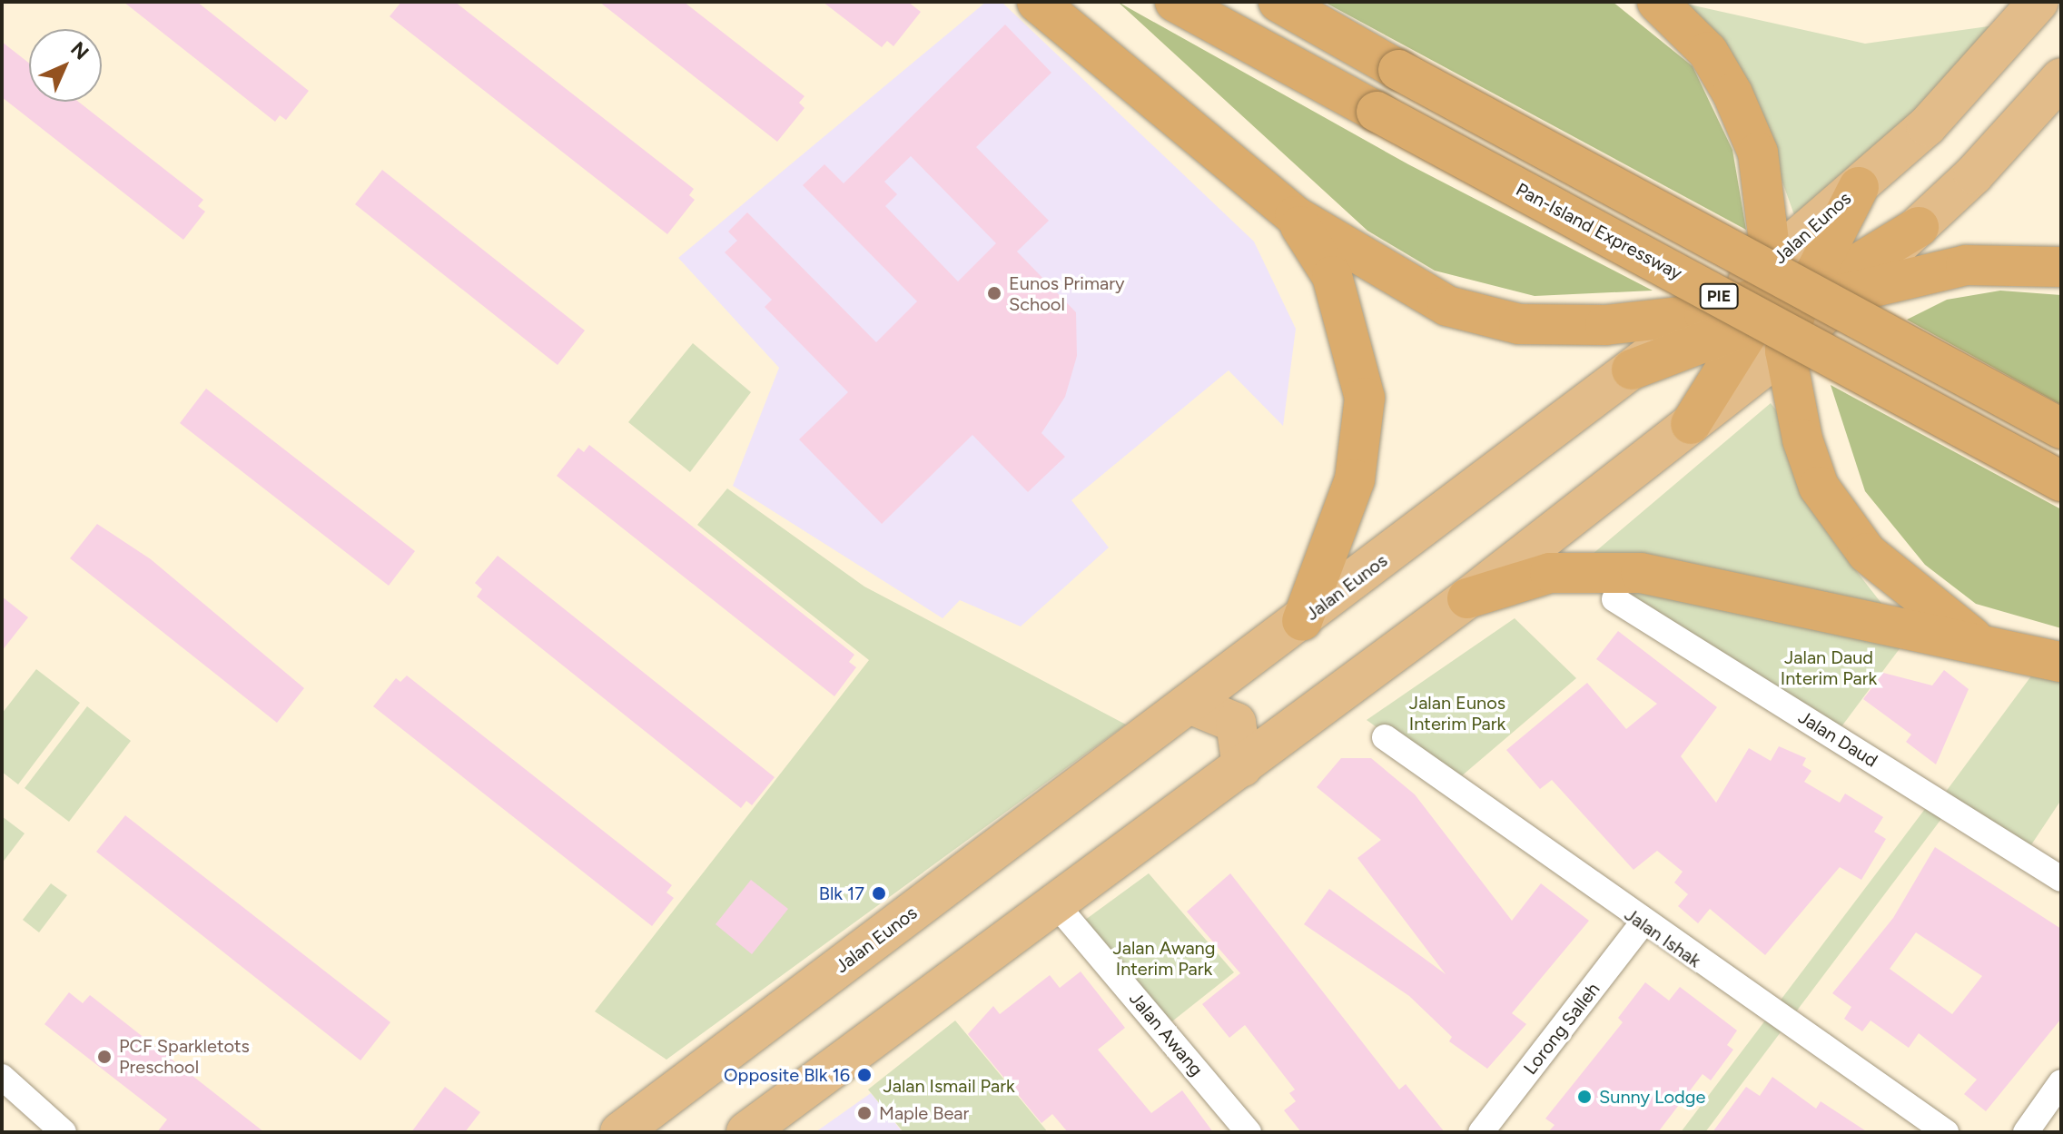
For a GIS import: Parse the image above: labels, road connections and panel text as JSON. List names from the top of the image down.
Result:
{
  "streets": {
    "highway": ["Jalan Eunos", "Pan-Island Expressway", "PIE"],
    "street": [
      "Jalan Daud",
      "Jalan Ishak",
      "Lorong Salleh",
      "Jalan Awang"
    ]
  },
  "crossings": [
    ["Jalan Ishak", "Lorong Salleh"]
  ],
  "parks": [
    "Jalan Daud Interim Park",
    "Jalan Eunos Interim Park",
    "Jalan Awang Interim Park",
    "Jalan Ismail Park"
  ],
  "places": [
    "Eunos Primary School",
    "Blk 17",
    "PCF Sparkletots Preschool",
    "Opposite Blk 16",
    "Sunny Lodge",
    "Maple Bear"
  ],
  "north": "top right"
}
